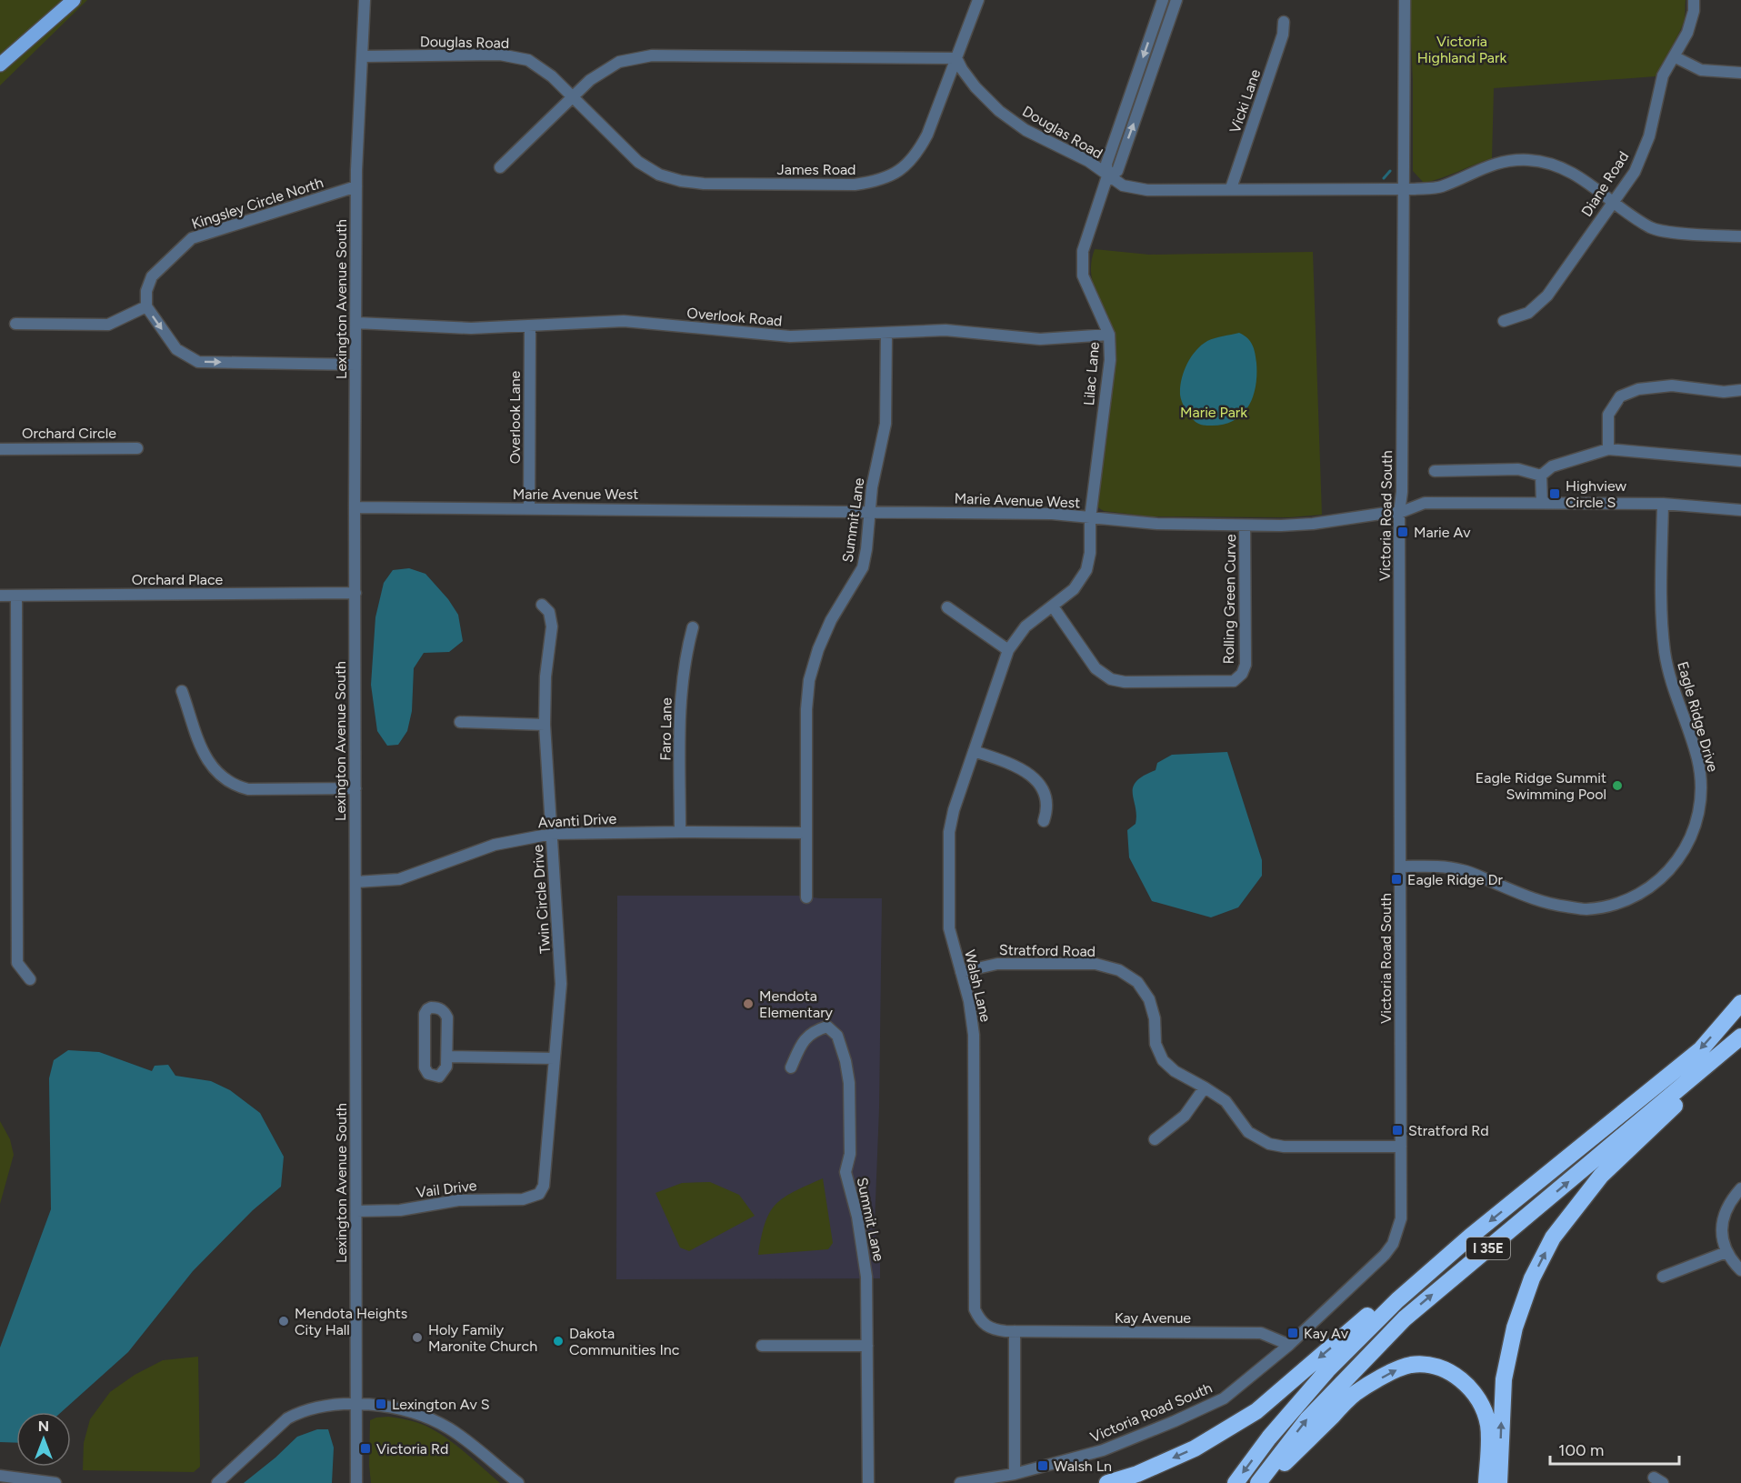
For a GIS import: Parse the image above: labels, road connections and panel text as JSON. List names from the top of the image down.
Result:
{
  "streets": {
    "highway": ["I 35E"],
    "street": [
      "Douglas Road",
      "Vicki Lane",
      "James Road",
      "Diane Road",
      "Kingsley Circle North",
      "Lexington Avenue South",
      "Overlook Road",
      "Lilac Lane",
      "Overlook Lane",
      "Orchard Circle",
      "Marie Avenue West",
      "Victoria Road South",
      "Summit Lane",
      "Orchard Place",
      "Rolling Green Curve",
      "Eagle Ridge Drive",
      "Faro Lane",
      "Avanti Drive",
      "Twin Circle Drive",
      "Stratford Road",
      "Walsh Lane",
      "Vail Drive",
      "Kay Avenue"
    ]
  },
  "crossings": [
    ["Douglas Road", "Vicki Lane"],
    ["Douglas Road", "James Road"],
    ["Douglas Road", "Diane Road"],
    ["Douglas Road", "Lexington Avenue South"],
    ["Douglas Road", "Lilac Lane"],
    ["Douglas Road", "Victoria Road South"],
    ["Kingsley Circle North", "Lexington Avenue South"],
    ["Lexington Avenue South", "Overlook Road"],
    ["Lexington Avenue South", "Marie Avenue West"],
    ["Lexington Avenue South", "Orchard Place"],
    ["Lexington Avenue South", "Avanti Drive"],
    ["Lexington Avenue South", "Vail Drive"],
    ["Overlook Road", "Lilac Lane"],
    ["Overlook Road", "Overlook Lane"],
    ["Overlook Road", "Summit Lane"],
    ["Lilac Lane", "Marie Avenue West"],
    ["Lilac Lane", "Walsh Lane"],
    ["Overlook Lane", "Marie Avenue West"],
    ["Marie Avenue West", "Victoria Road South"],
    ["Marie Avenue West", "Summit Lane"],
    ["Marie Avenue West", "Rolling Green Curve"],
    ["Marie Avenue West", "Eagle Ridge Drive"],
    ["Marie Avenue West", "Walsh Lane"],
    ["Victoria Road South", "Eagle Ridge Drive"],
    ["Victoria Road South", "Stratford Road"],
    ["Victoria Road South", "Kay Avenue"],
    ["Summit Lane", "Avanti Drive"],
    ["Rolling Green Curve", "Walsh Lane"],
    ["Faro Lane", "Avanti Drive"],
    ["Avanti Drive", "Twin Circle Drive"],
    ["Twin Circle Drive", "Vail Drive"],
    ["Stratford Road", "Walsh Lane"],
    ["Walsh Lane", "Kay Avenue"]
  ],
  "parks": ["Victoria Highland Park", "Marie Park"],
  "places": {
    "transit": [
      "Highview Circle S",
      "Marie Av",
      "Eagle Ridge Dr",
      "Stratford Rd",
      "Kay Av",
      "Lexington Av S",
      "Victoria Rd",
      "Walsh Ln"
    ],
    "other": [
      "Eagle Ridge Summit Swimming Pool",
      "Mendota Elementary",
      "Mendota Heights City Hall",
      "Holy Family Maronite Church",
      "Dakota Communities Inc"
    ]
  },
  "scale_bar": "100 m",
  "north": "top"
}
